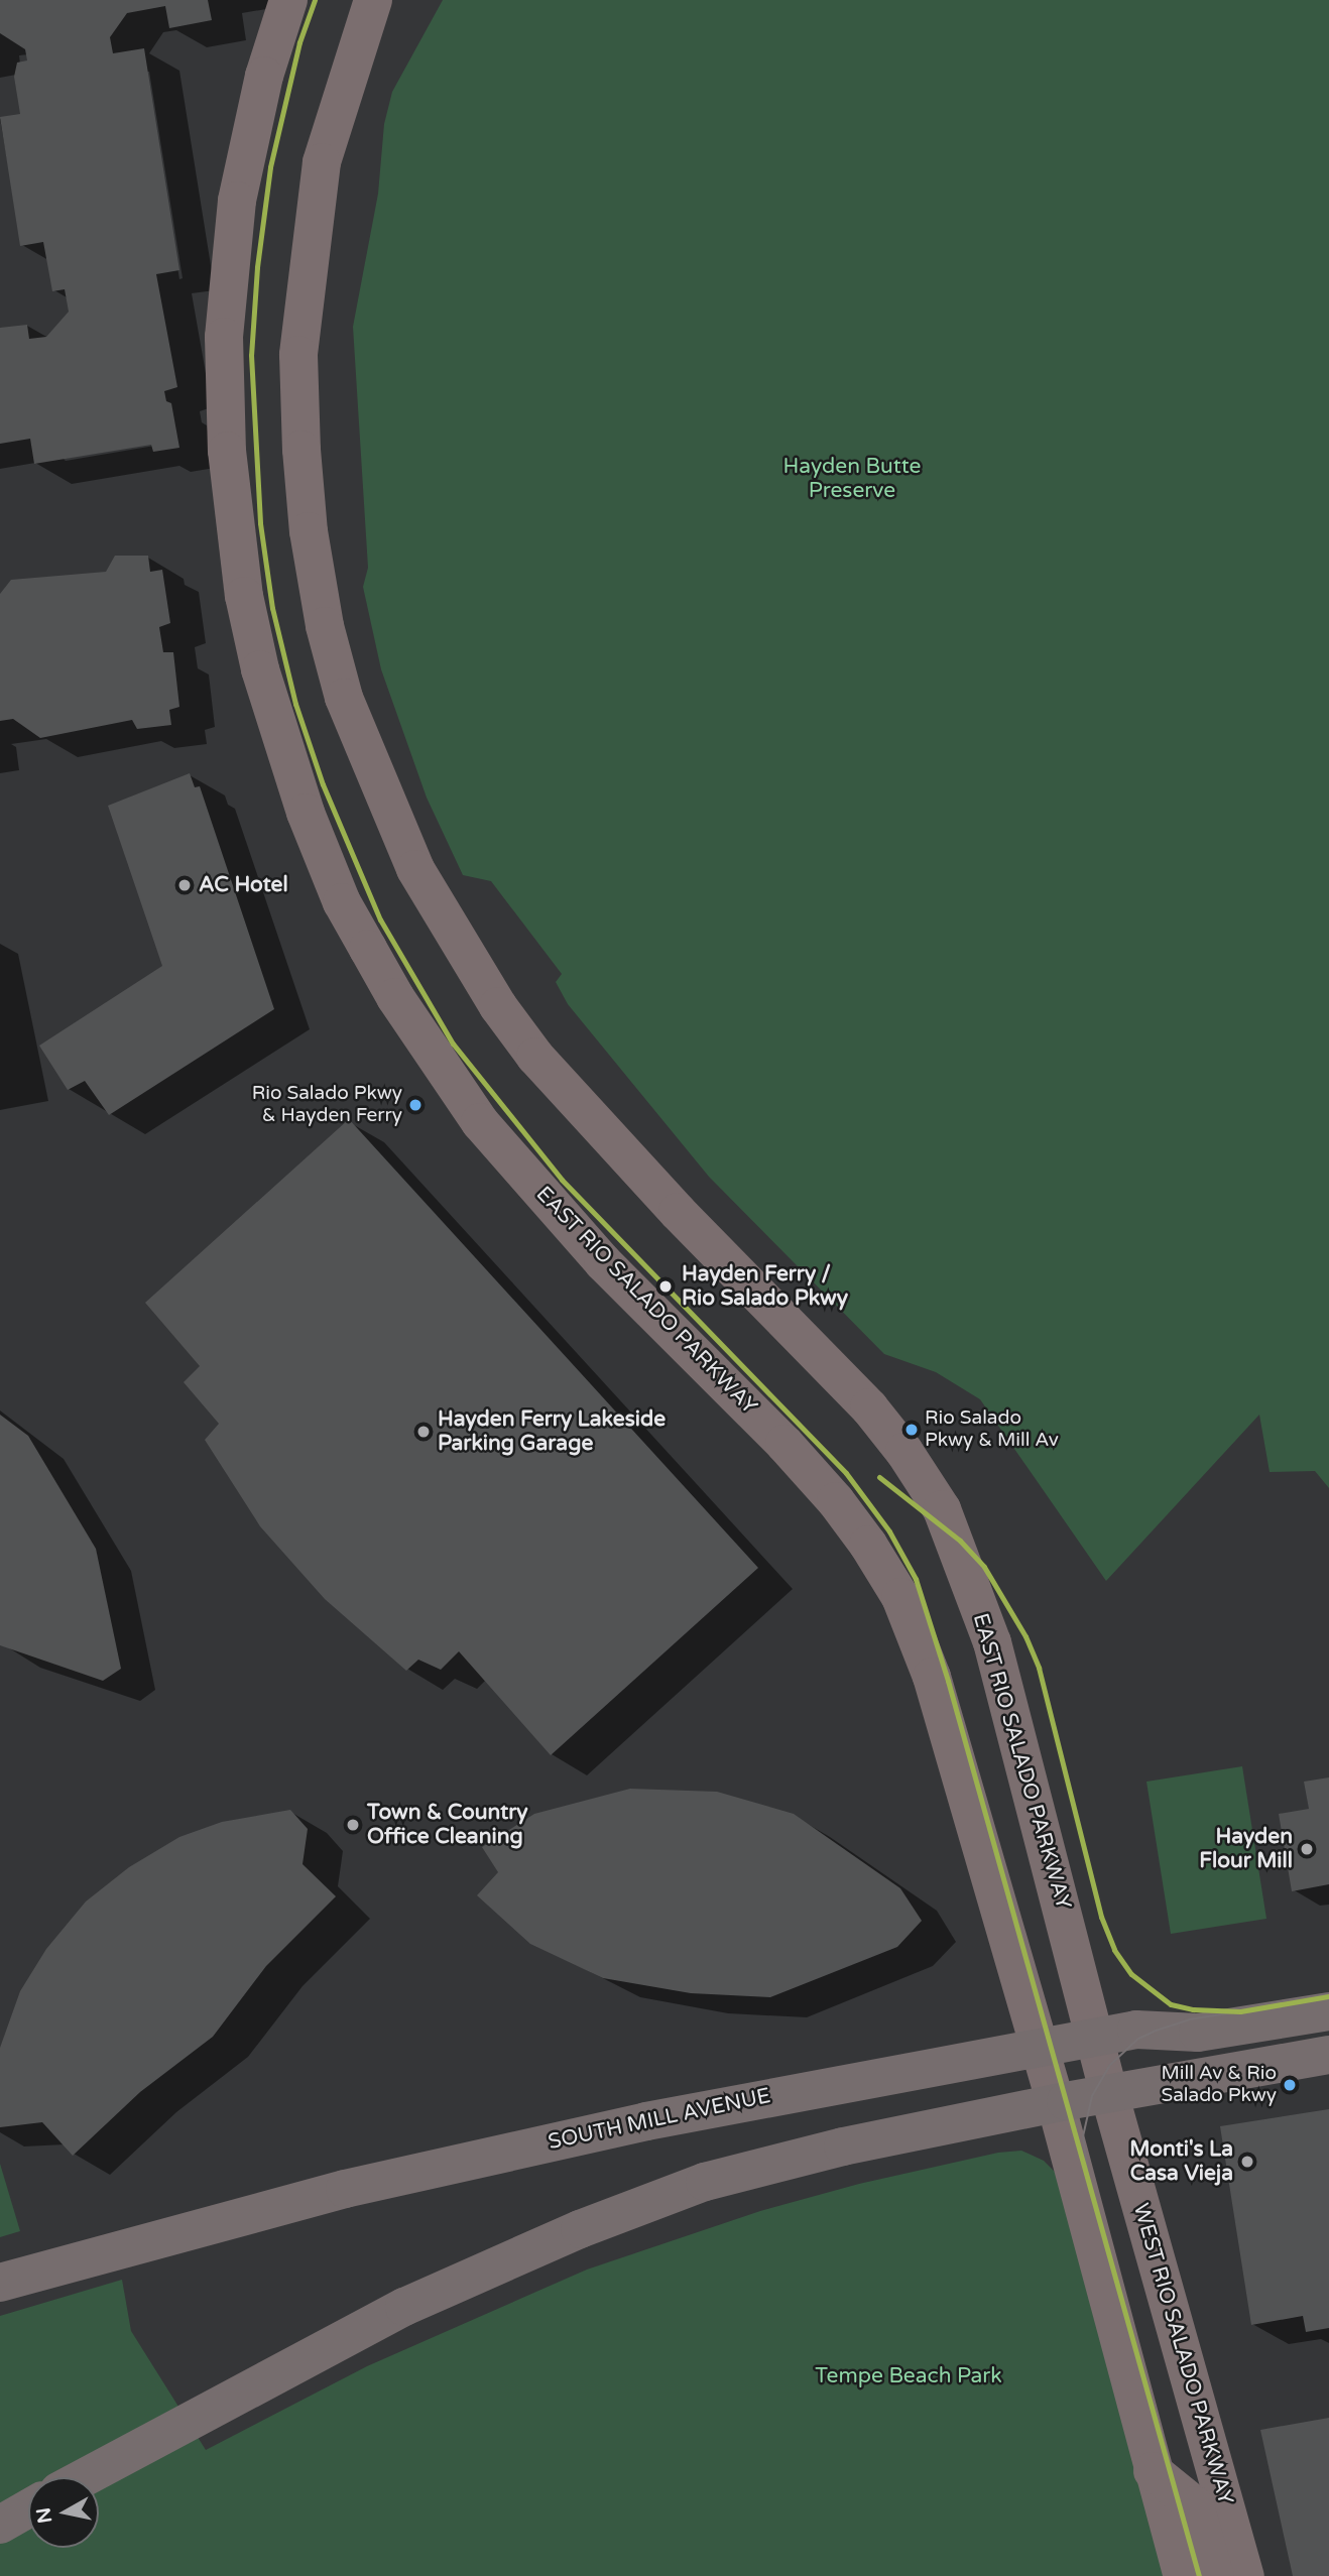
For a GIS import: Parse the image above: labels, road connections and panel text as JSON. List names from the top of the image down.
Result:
{
  "streets": {
    "main road": ["EAST RIO SALADO PARKWAY", "SOUTH MILL AVENUE", "WEST RIO SALADO PARKWAY"]
  },
  "crossings": [
    ["EAST RIO SALADO PARKWAY", "SOUTH MILL AVENUE"],
    ["EAST RIO SALADO PARKWAY", "WEST RIO SALADO PARKWAY"]
  ],
  "parks": ["Hayden Butte Preserve", "Tempe Beach Park"],
  "places": [
    "AC Hotel",
    "Rio Salado Pkwy & Hayden Ferry",
    "Hayden Ferry / Rio Salado Pkwy",
    "Rio Salado Pkwy & Mill Av",
    "Hayden Ferry Lakeside Parking Garage",
    "Town & Country Office Cleaning",
    "Hayden Flour Mill",
    "Mill Av & Rio Salado Pkwy",
    "Monti's La Casa Vieja"
  ],
  "north": "left"
}
